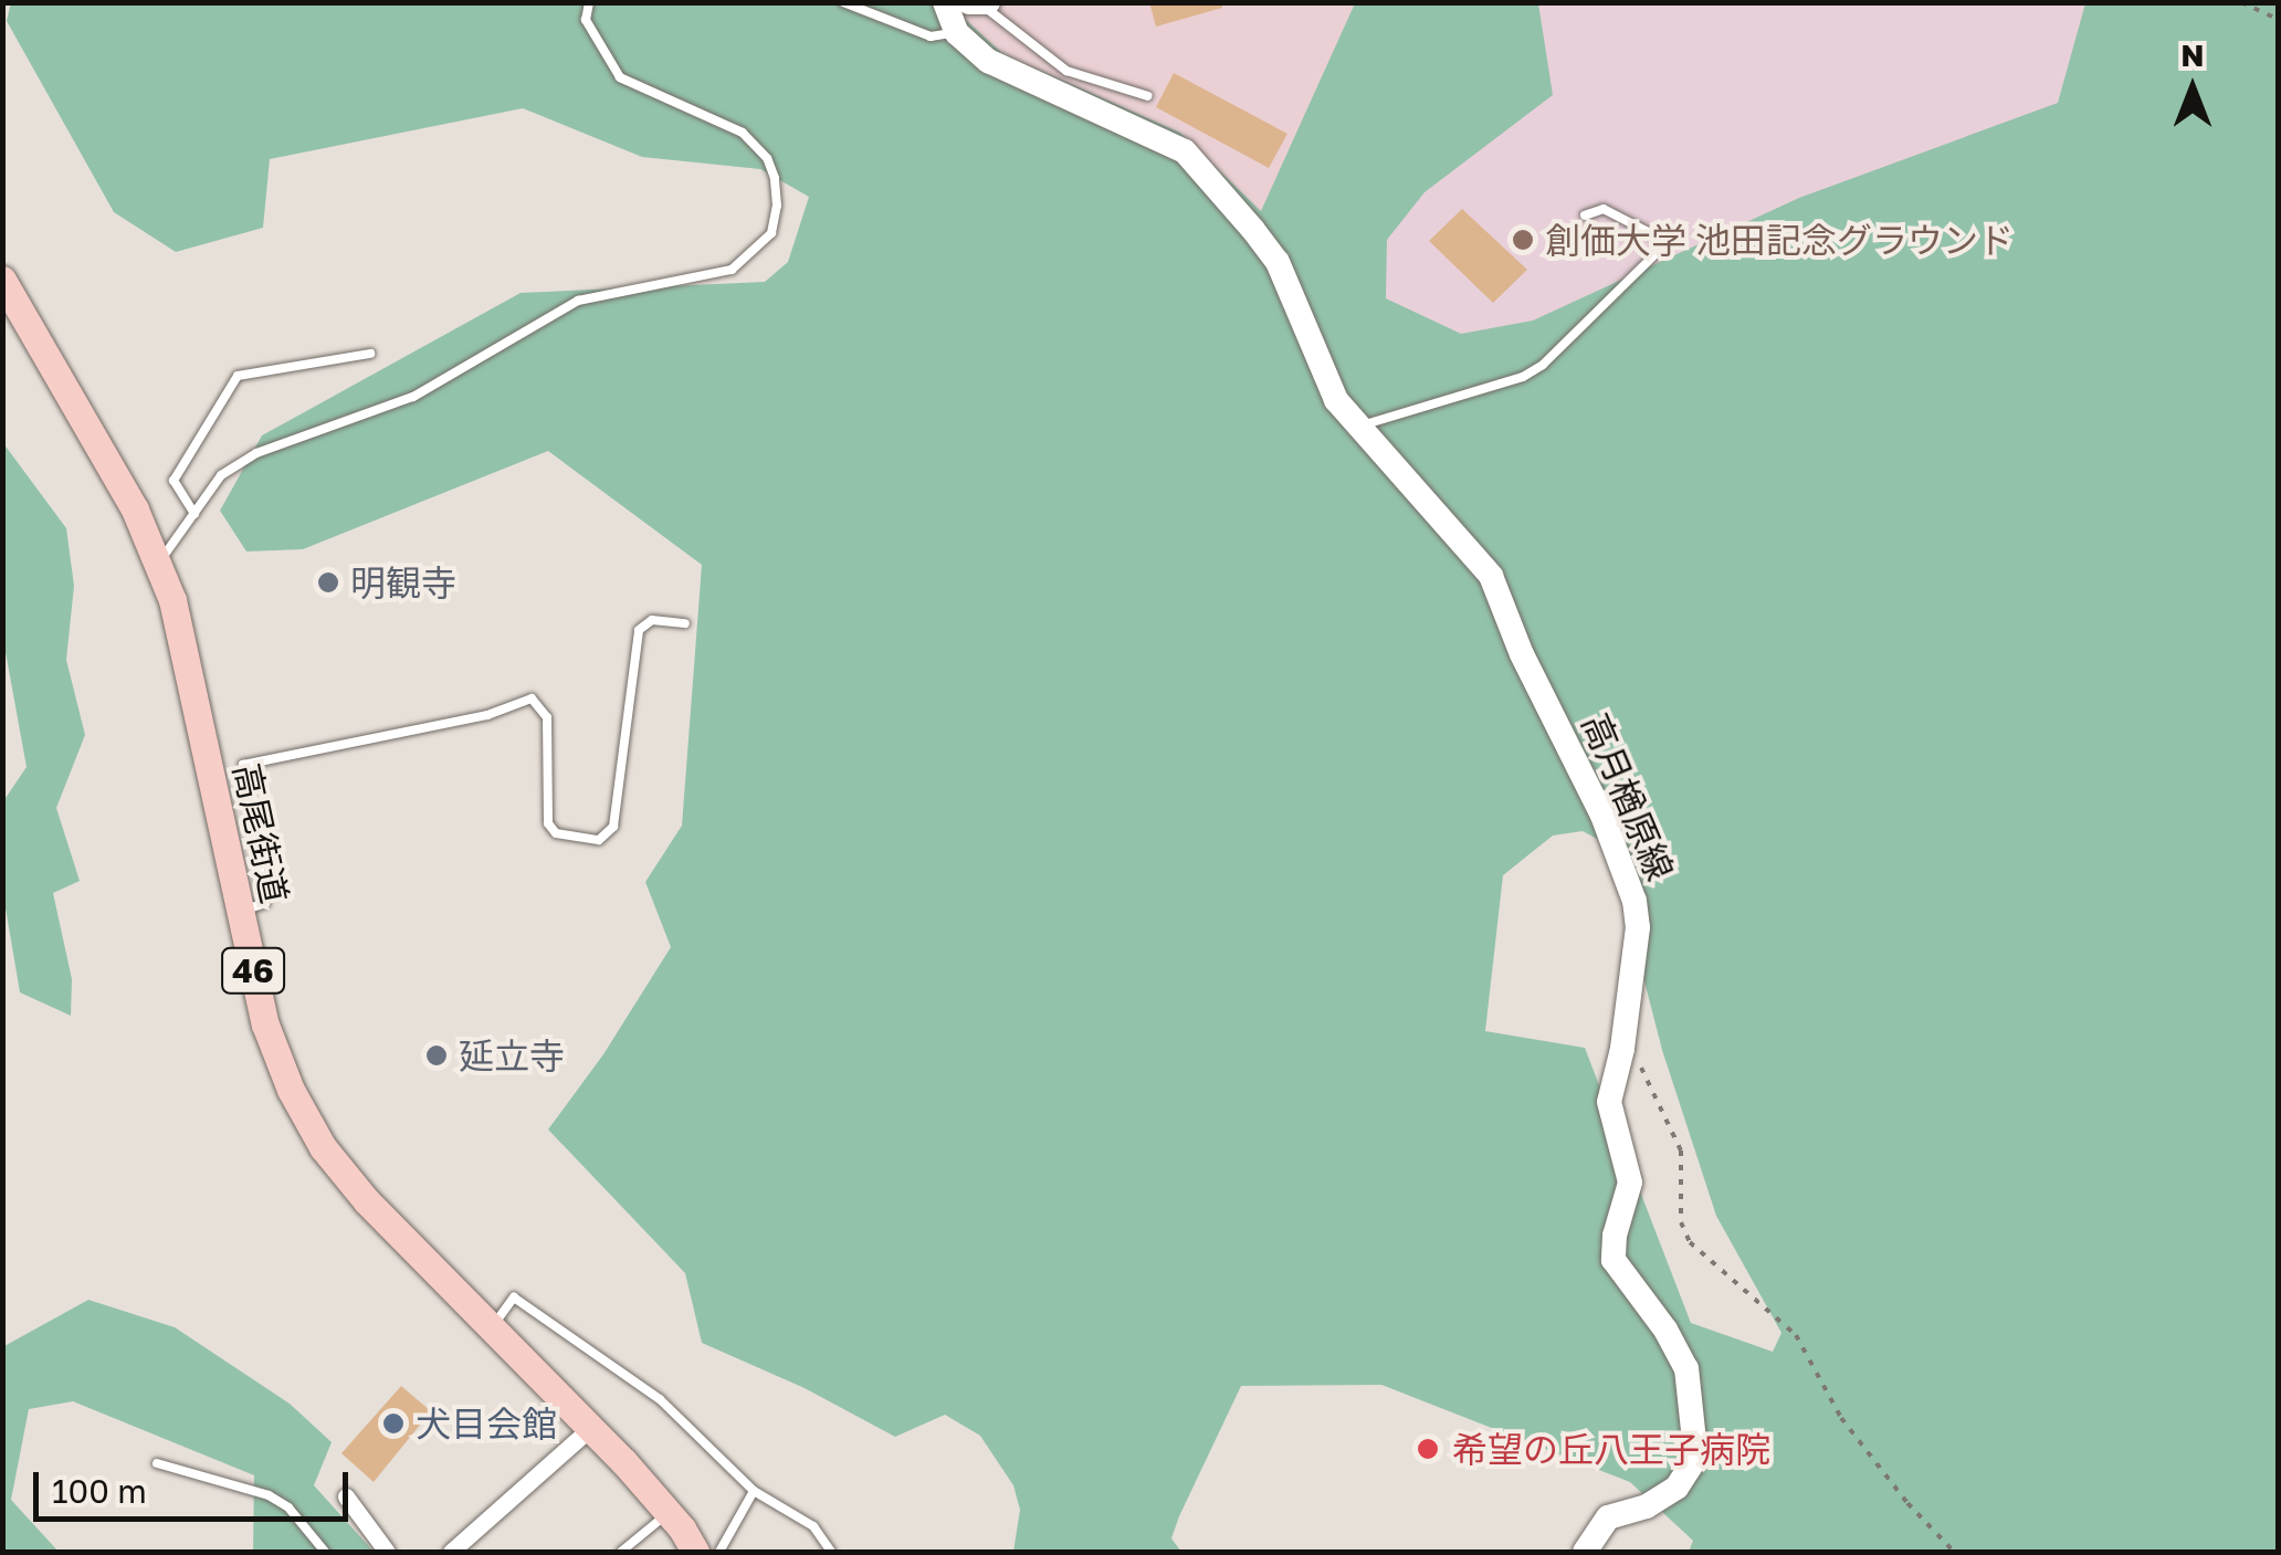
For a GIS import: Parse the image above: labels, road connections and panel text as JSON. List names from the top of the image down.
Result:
{
  "streets": {
    "main road": ["高月楢原線", "高尾街道", "46"]
  },
  "places": [
    "創価大学 池田記念グラウンド",
    "明観寺",
    "延立寺",
    "犬目会館",
    "希望の丘八王子病院"
  ],
  "scale_bar": "100 m",
  "north": "top"
}
